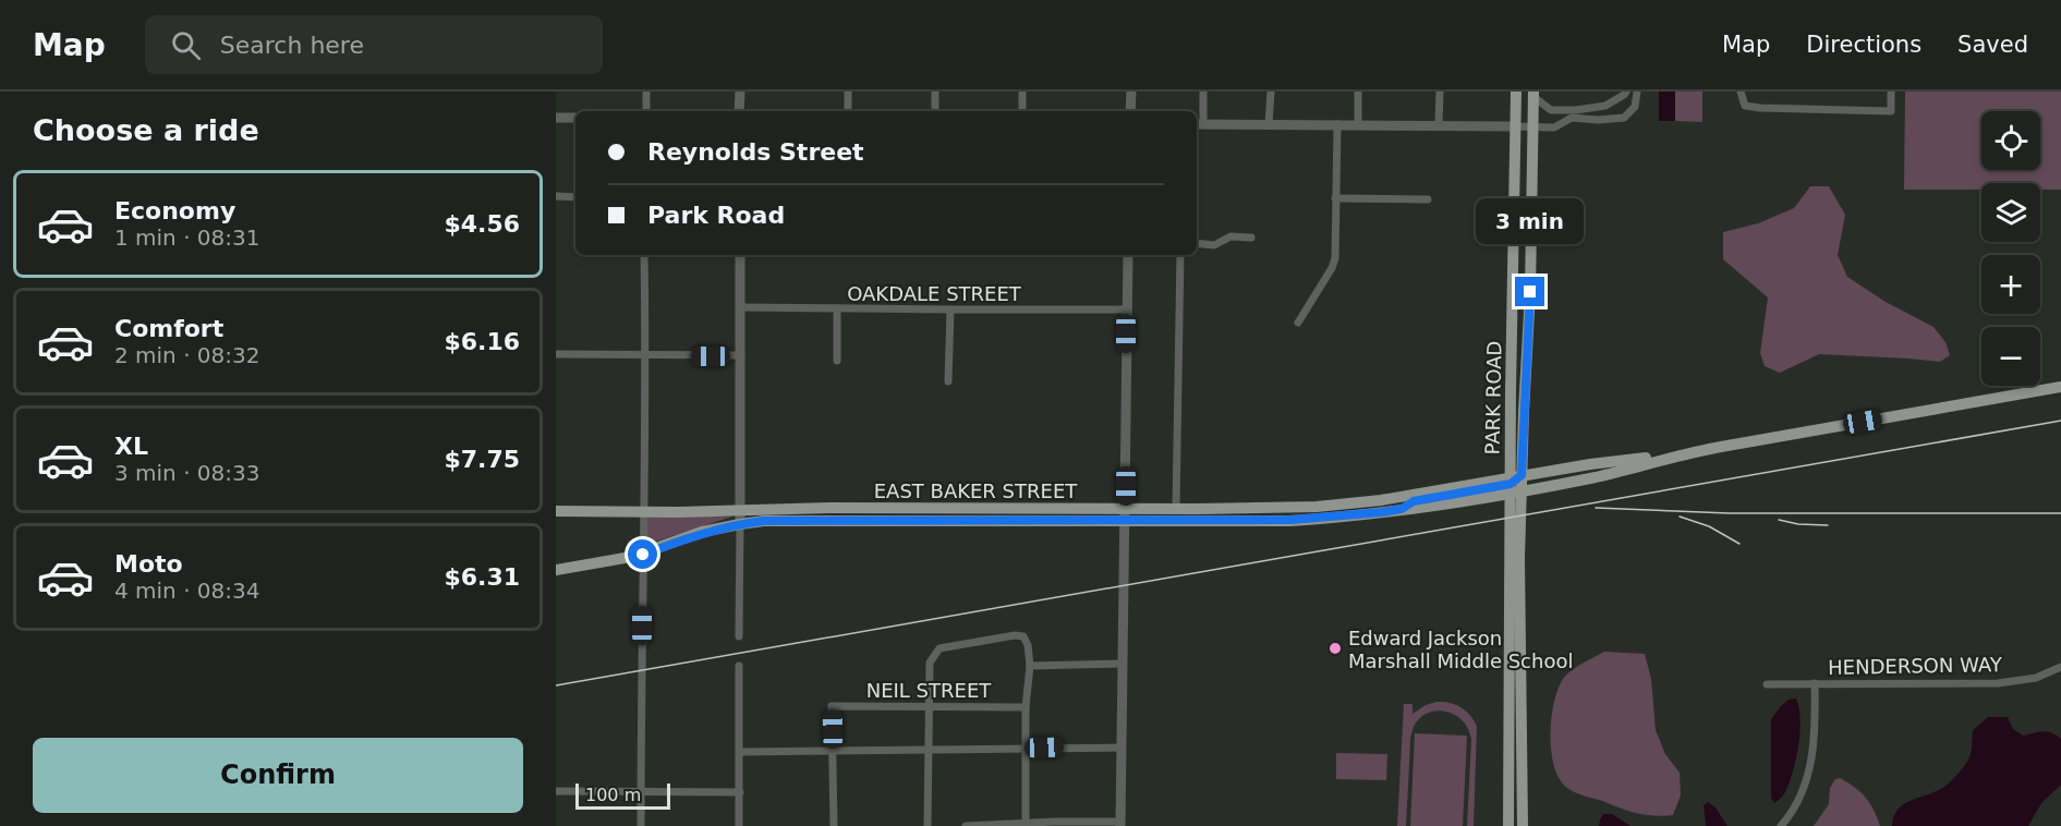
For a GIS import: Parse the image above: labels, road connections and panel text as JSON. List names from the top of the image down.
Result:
{
  "streets": {
    "main road": ["PARK ROAD", "EAST BAKER STREET"],
    "street": ["OAKDALE STREET", "HENDERSON WAY", "NEIL STREET"]
  },
  "crossings": [
    ["PARK ROAD", "EAST BAKER STREET"]
  ],
  "places": ["Edward Jackson Marshall Middle School"],
  "scale_bar": "100 m",
  "page": {
    "header": "Map",
    "search": "Search here",
    "nav": ["Map", "Directions", "Saved"],
    "heading": "Choose a ride",
    "map_buttons": ["+", "−"],
    "banner": ["Reynolds Street", "Park Road"],
    "list": [
      {
        "name": "Economy",
        "note": "1 min · 08:31",
        "value": "$4.56"
      },
      {
        "name": "Comfort",
        "note": "2 min · 08:32",
        "value": "$6.16"
      },
      {
        "name": "XL",
        "note": "3 min · 08:33",
        "value": "$7.75"
      },
      {
        "name": "Moto",
        "note": "4 min · 08:34",
        "value": "$6.31"
      }
    ],
    "bubble": "3 min",
    "buttons": "Confirm",
    "scale": "100 m"
  }
}
